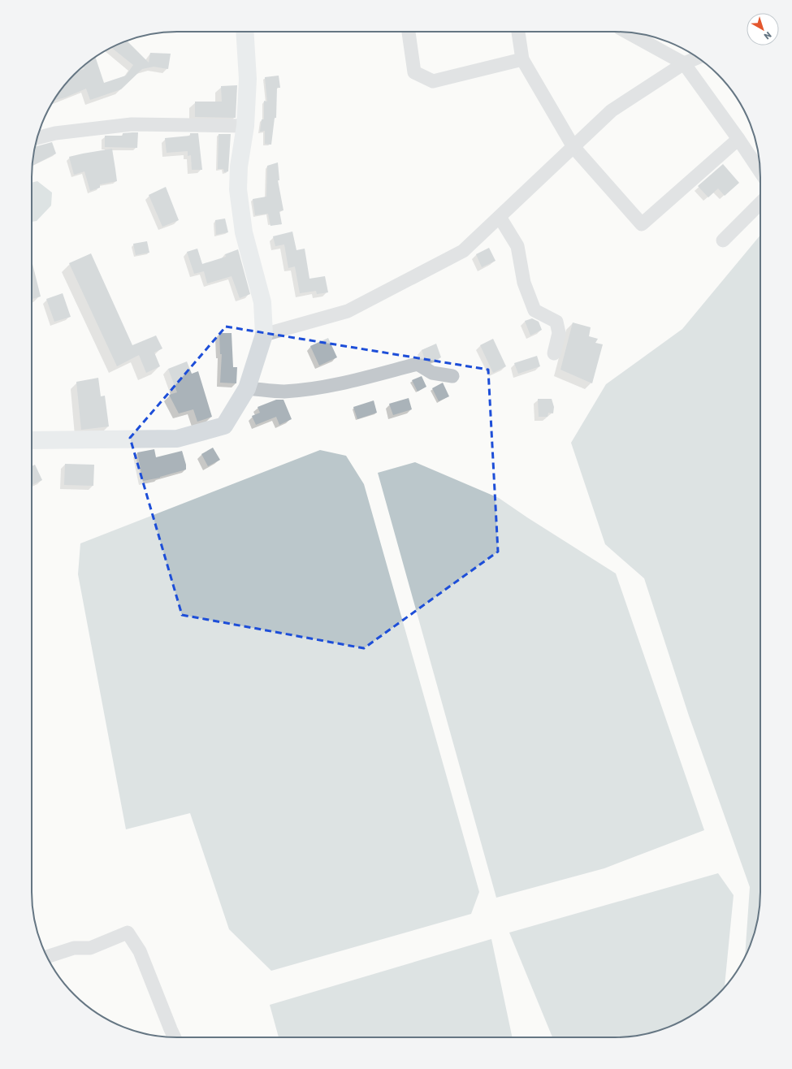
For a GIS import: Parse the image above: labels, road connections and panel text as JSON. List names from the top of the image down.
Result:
{
  "north": "bottom right"
}
